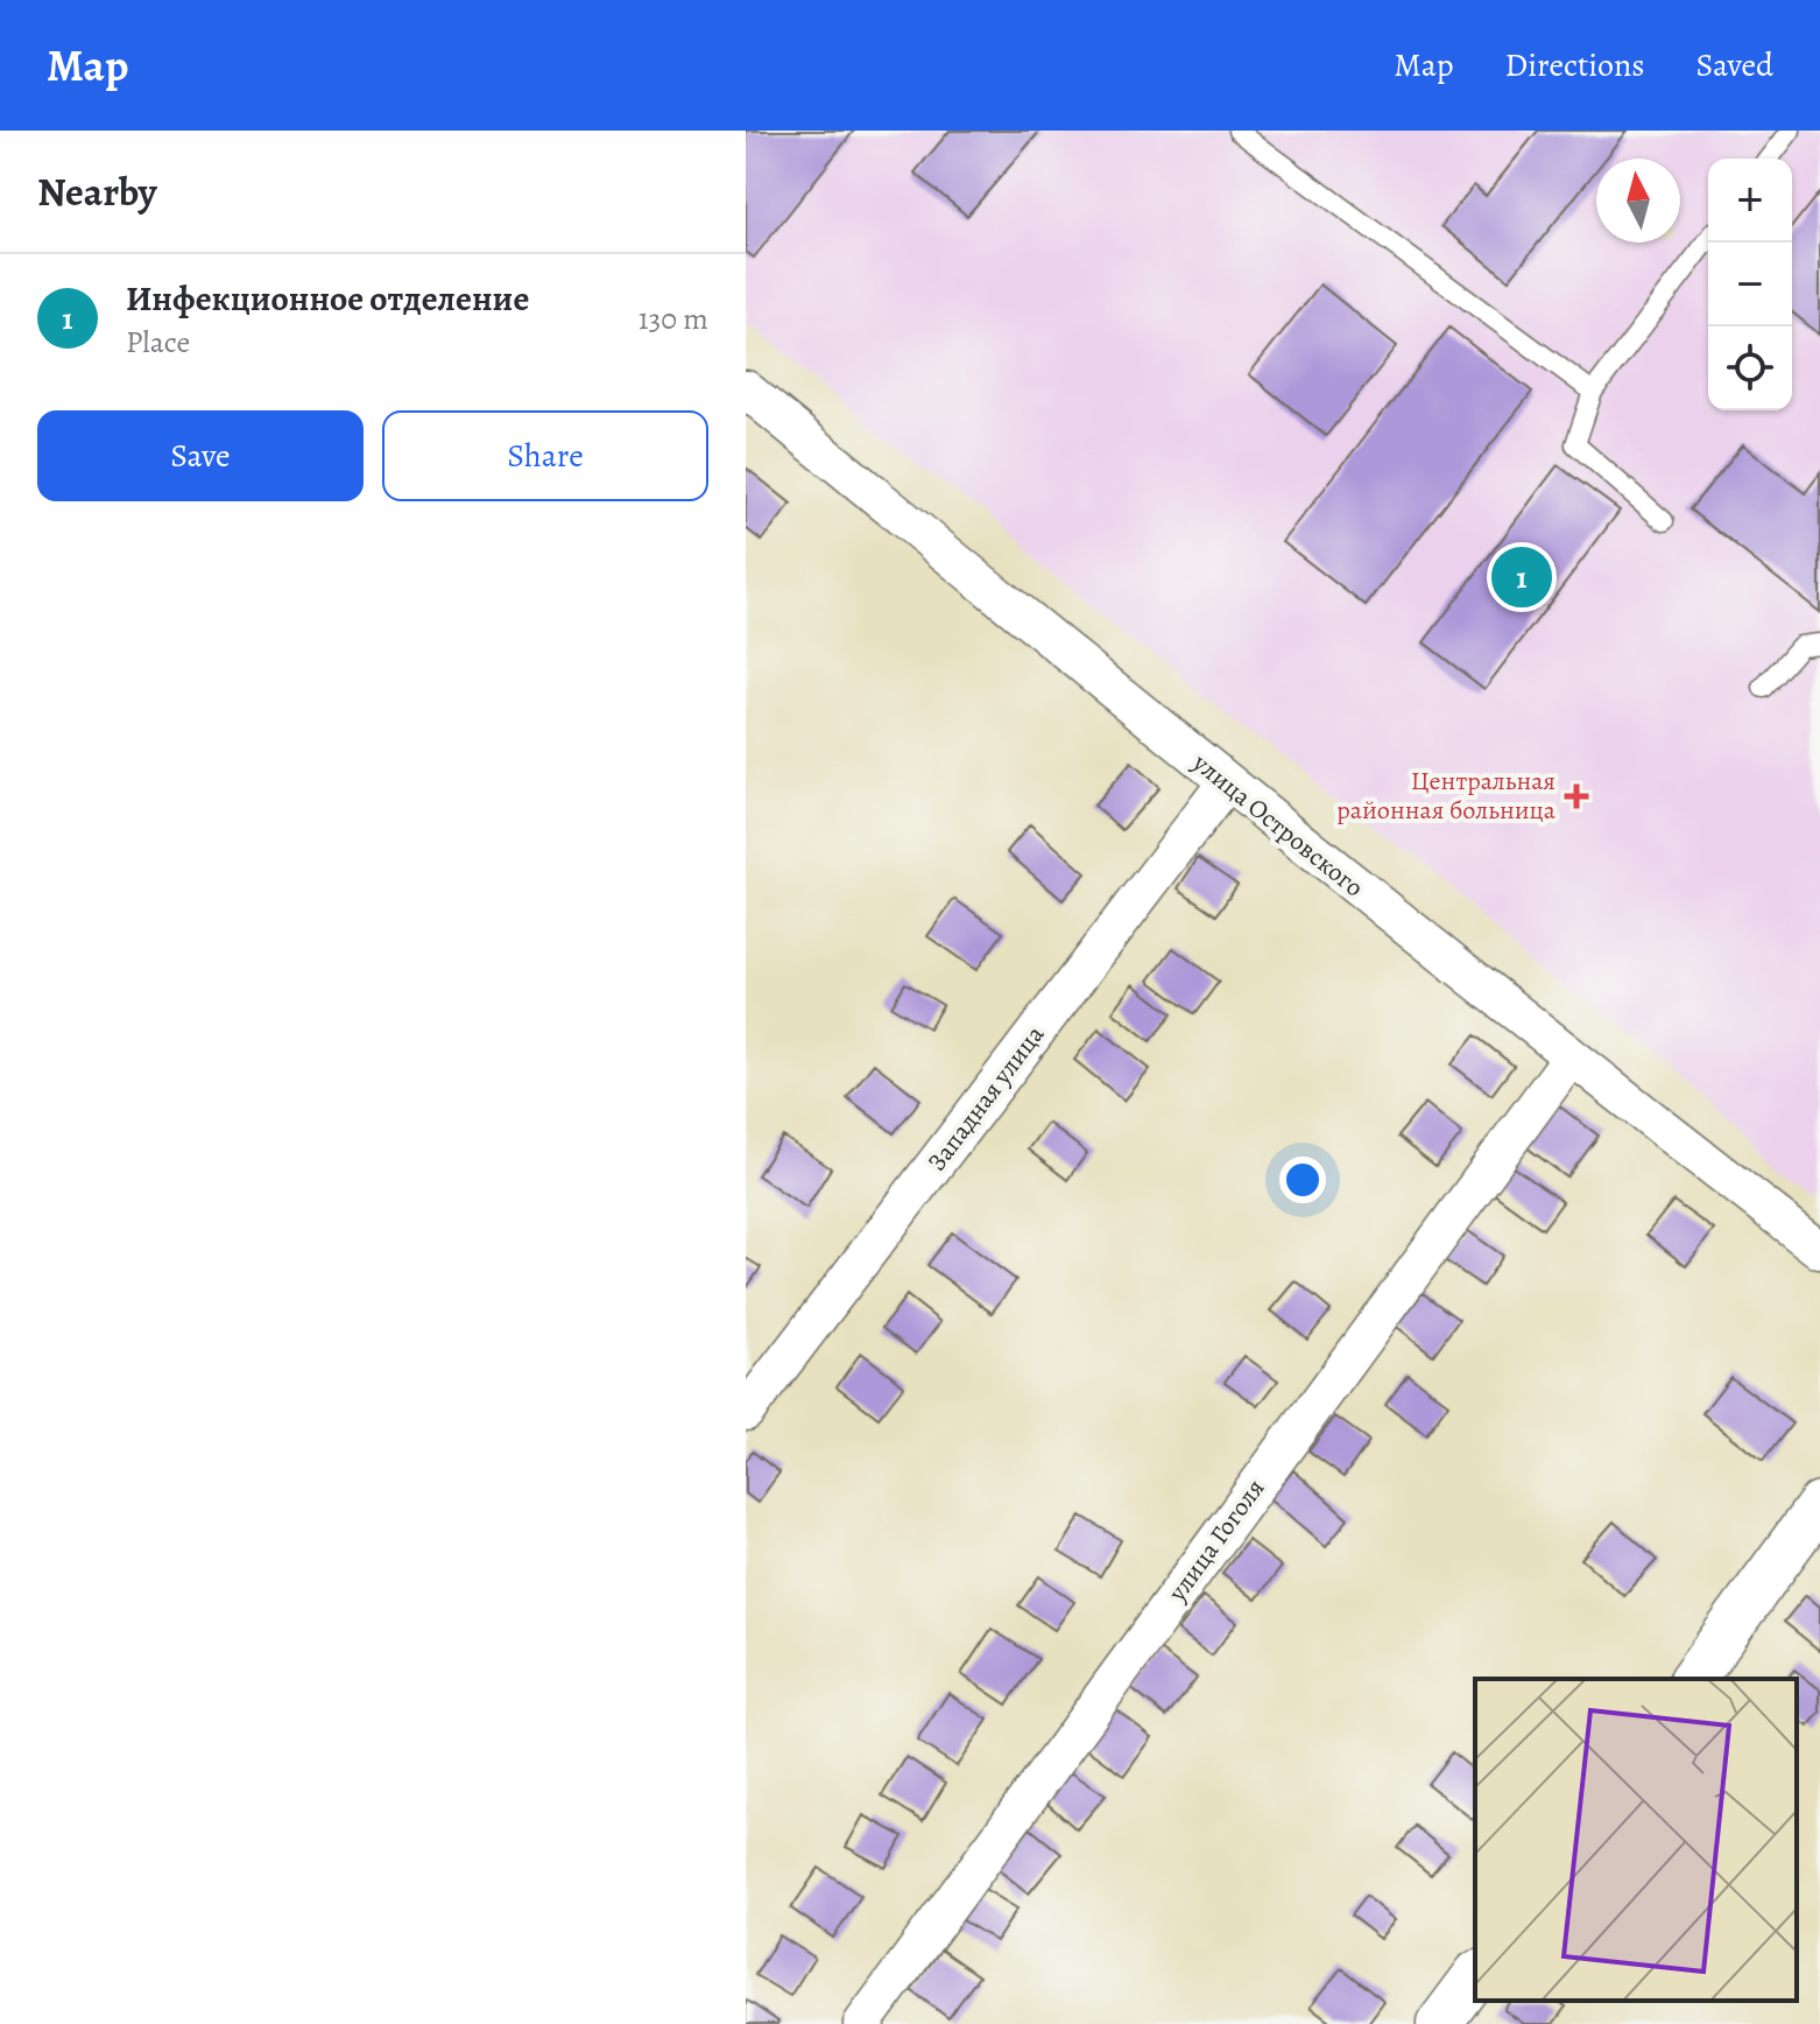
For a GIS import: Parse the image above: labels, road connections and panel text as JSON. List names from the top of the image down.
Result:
{
  "streets": {
    "street": ["улица Островского", "Западная улица", "улица Гоголя"]
  },
  "crossings": [
    ["улица Островского", "Западная улица"],
    ["улица Островского", "улица Гоголя"]
  ],
  "places": {
    "health": ["Центральная районная больница"]
  },
  "north": "top",
  "page": {
    "header": "Map",
    "nav": ["Map", "Directions", "Saved"],
    "heading": "Nearby",
    "map_buttons": ["+", "−"],
    "list": [
      {
        "mark": "1",
        "name": "Инфекционное отделение",
        "note": "Place",
        "value": "130 m"
      }
    ],
    "buttons": ["Save", "Share"],
    "pins": "1"
  }
}
